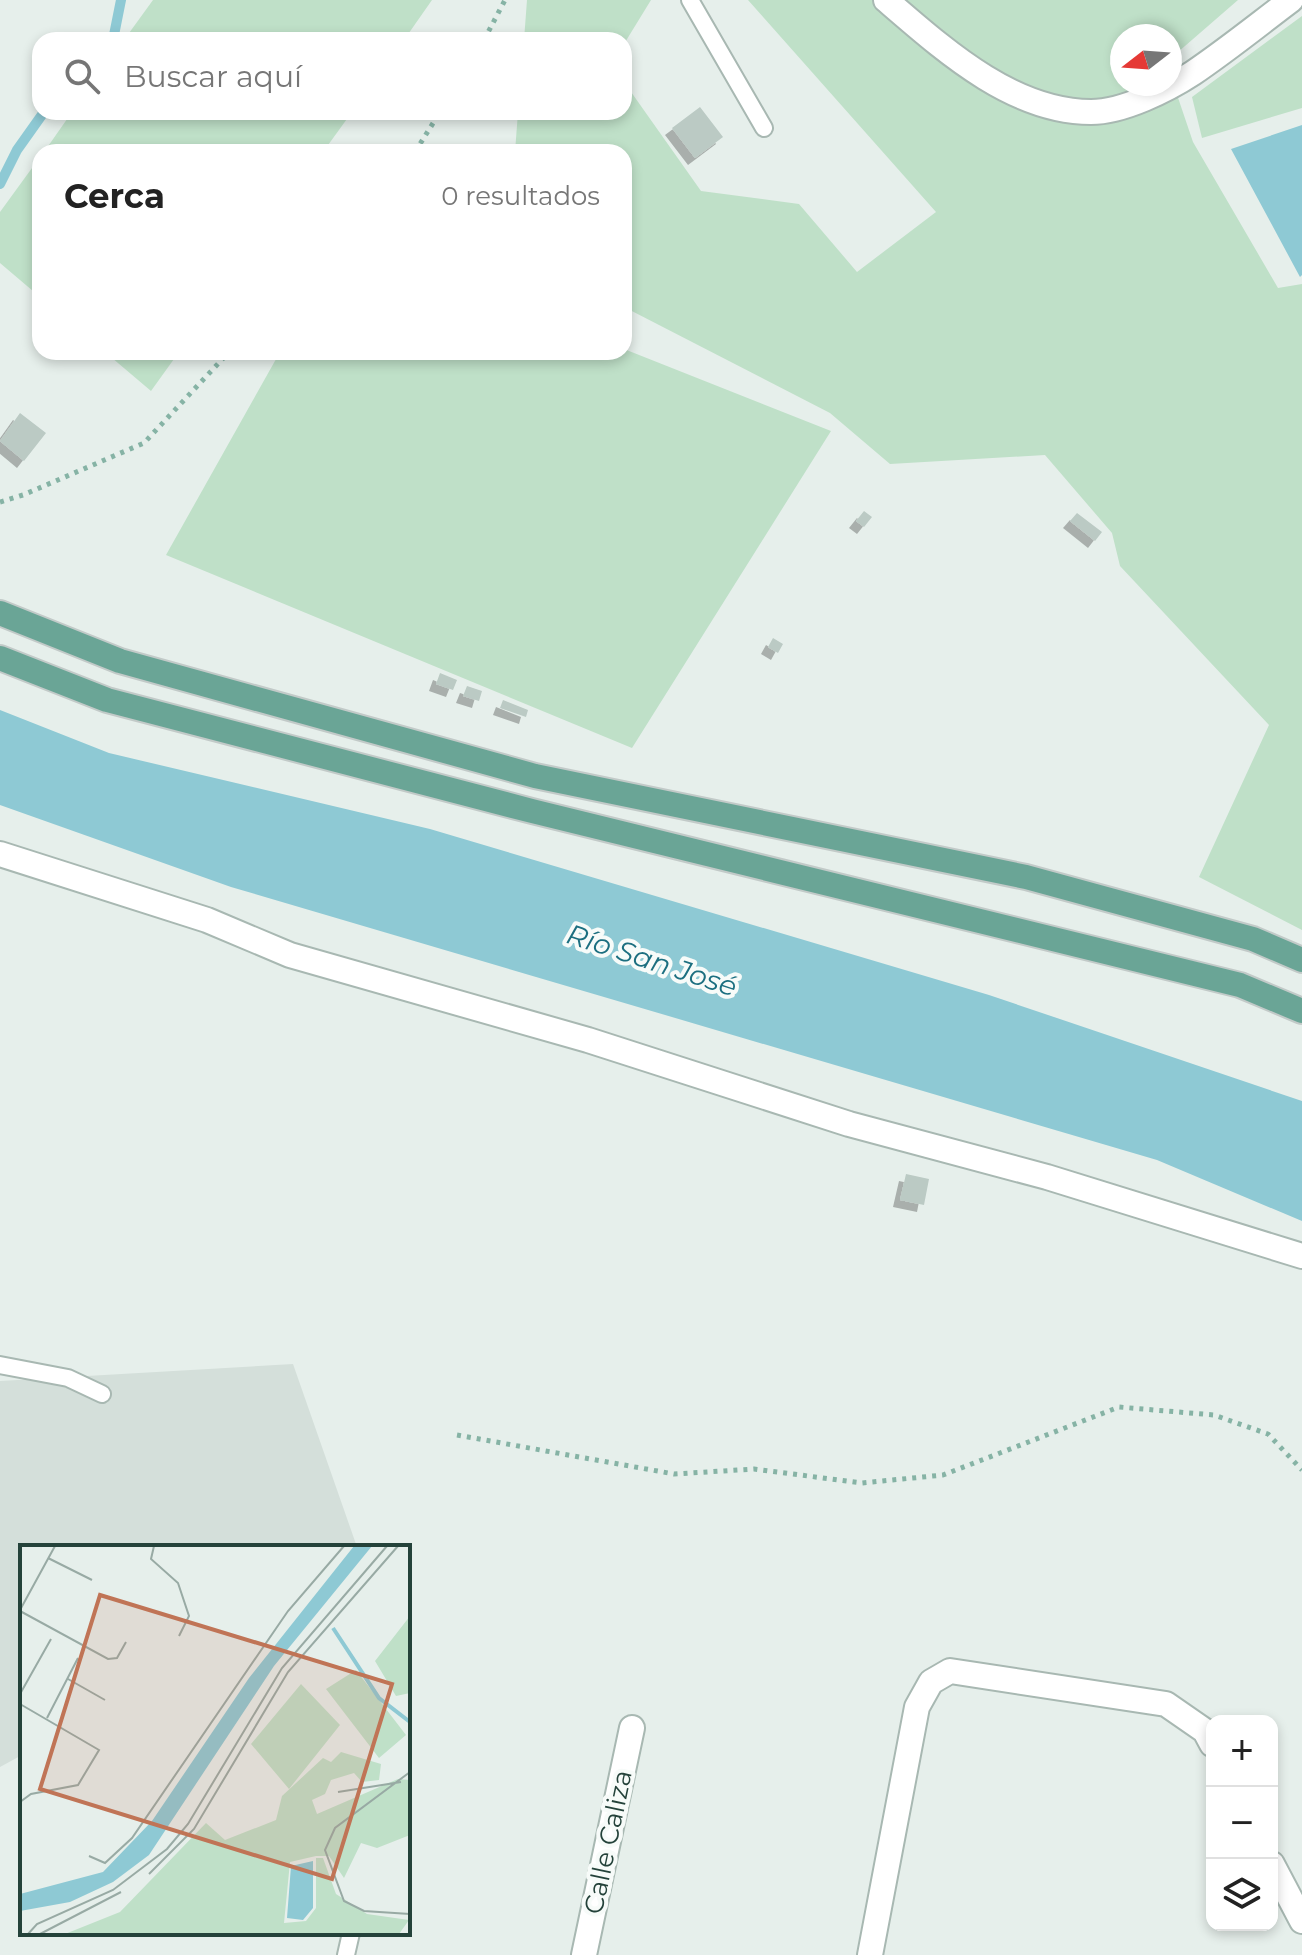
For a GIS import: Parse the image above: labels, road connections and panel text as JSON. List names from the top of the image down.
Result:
{
  "streets": {
    "street": ["Calle Caliza"]
  },
  "water": ["Río San José"],
  "north": "left",
  "page": {
    "search": "Buscar aquí",
    "heading": ["Cerca", "0 resultados"],
    "map_buttons": ["+", "−"]
  }
}
